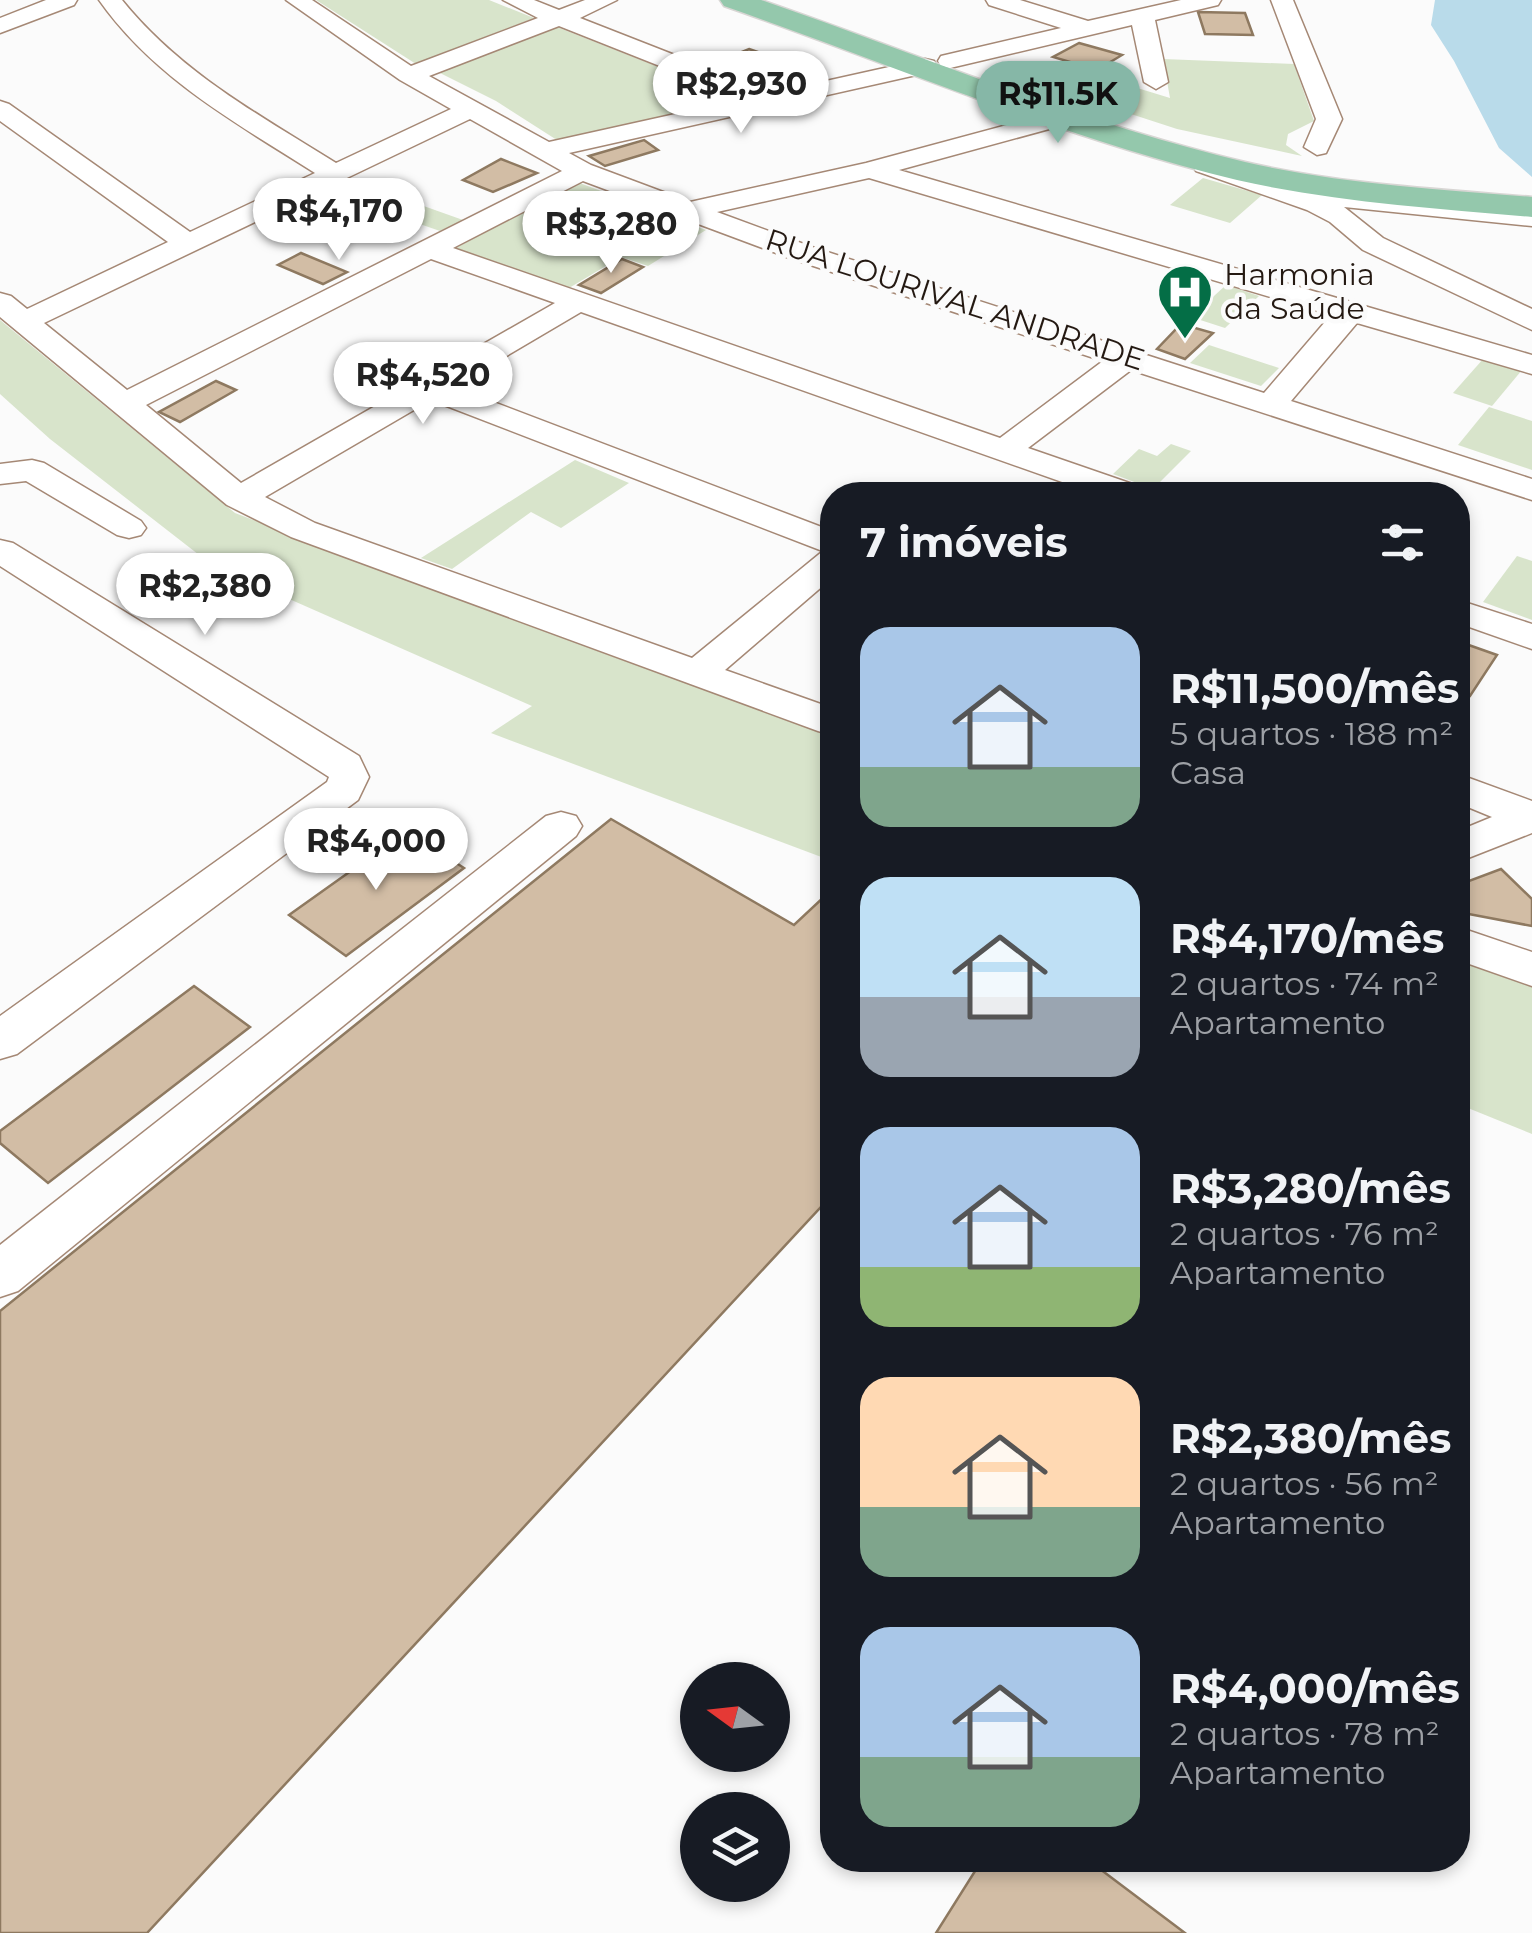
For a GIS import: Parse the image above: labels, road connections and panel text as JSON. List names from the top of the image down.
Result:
{
  "streets": {
    "street": ["RUA LOURIVAL ANDRADE"]
  },
  "places": {
    "hospital": ["Harmonia da Saúde"]
  },
  "north": "left",
  "page": {
    "price": [
      "R$2,930",
      "R$11.5K",
      "R$4,170",
      "R$3,280",
      "R$4,520",
      "R$2,380",
      "R$4,000"
    ],
    "heading": "7 imóveis",
    "list": [
      {
        "name": "R$11,500/mês",
        "note": "5 quartos · 188 m² · Casa"
      },
      {
        "name": "R$4,170/mês",
        "note": "2 quartos · 74 m² · Apartamento"
      },
      {
        "name": "R$3,280/mês",
        "note": "2 quartos · 76 m² · Apartamento"
      },
      {
        "name": "R$2,380/mês",
        "note": "2 quartos · 56 m² · Apartamento"
      },
      {
        "name": "R$4,000/mês",
        "note": "2 quartos · 78 m² · Apartamento"
      }
    ]
  }
}
